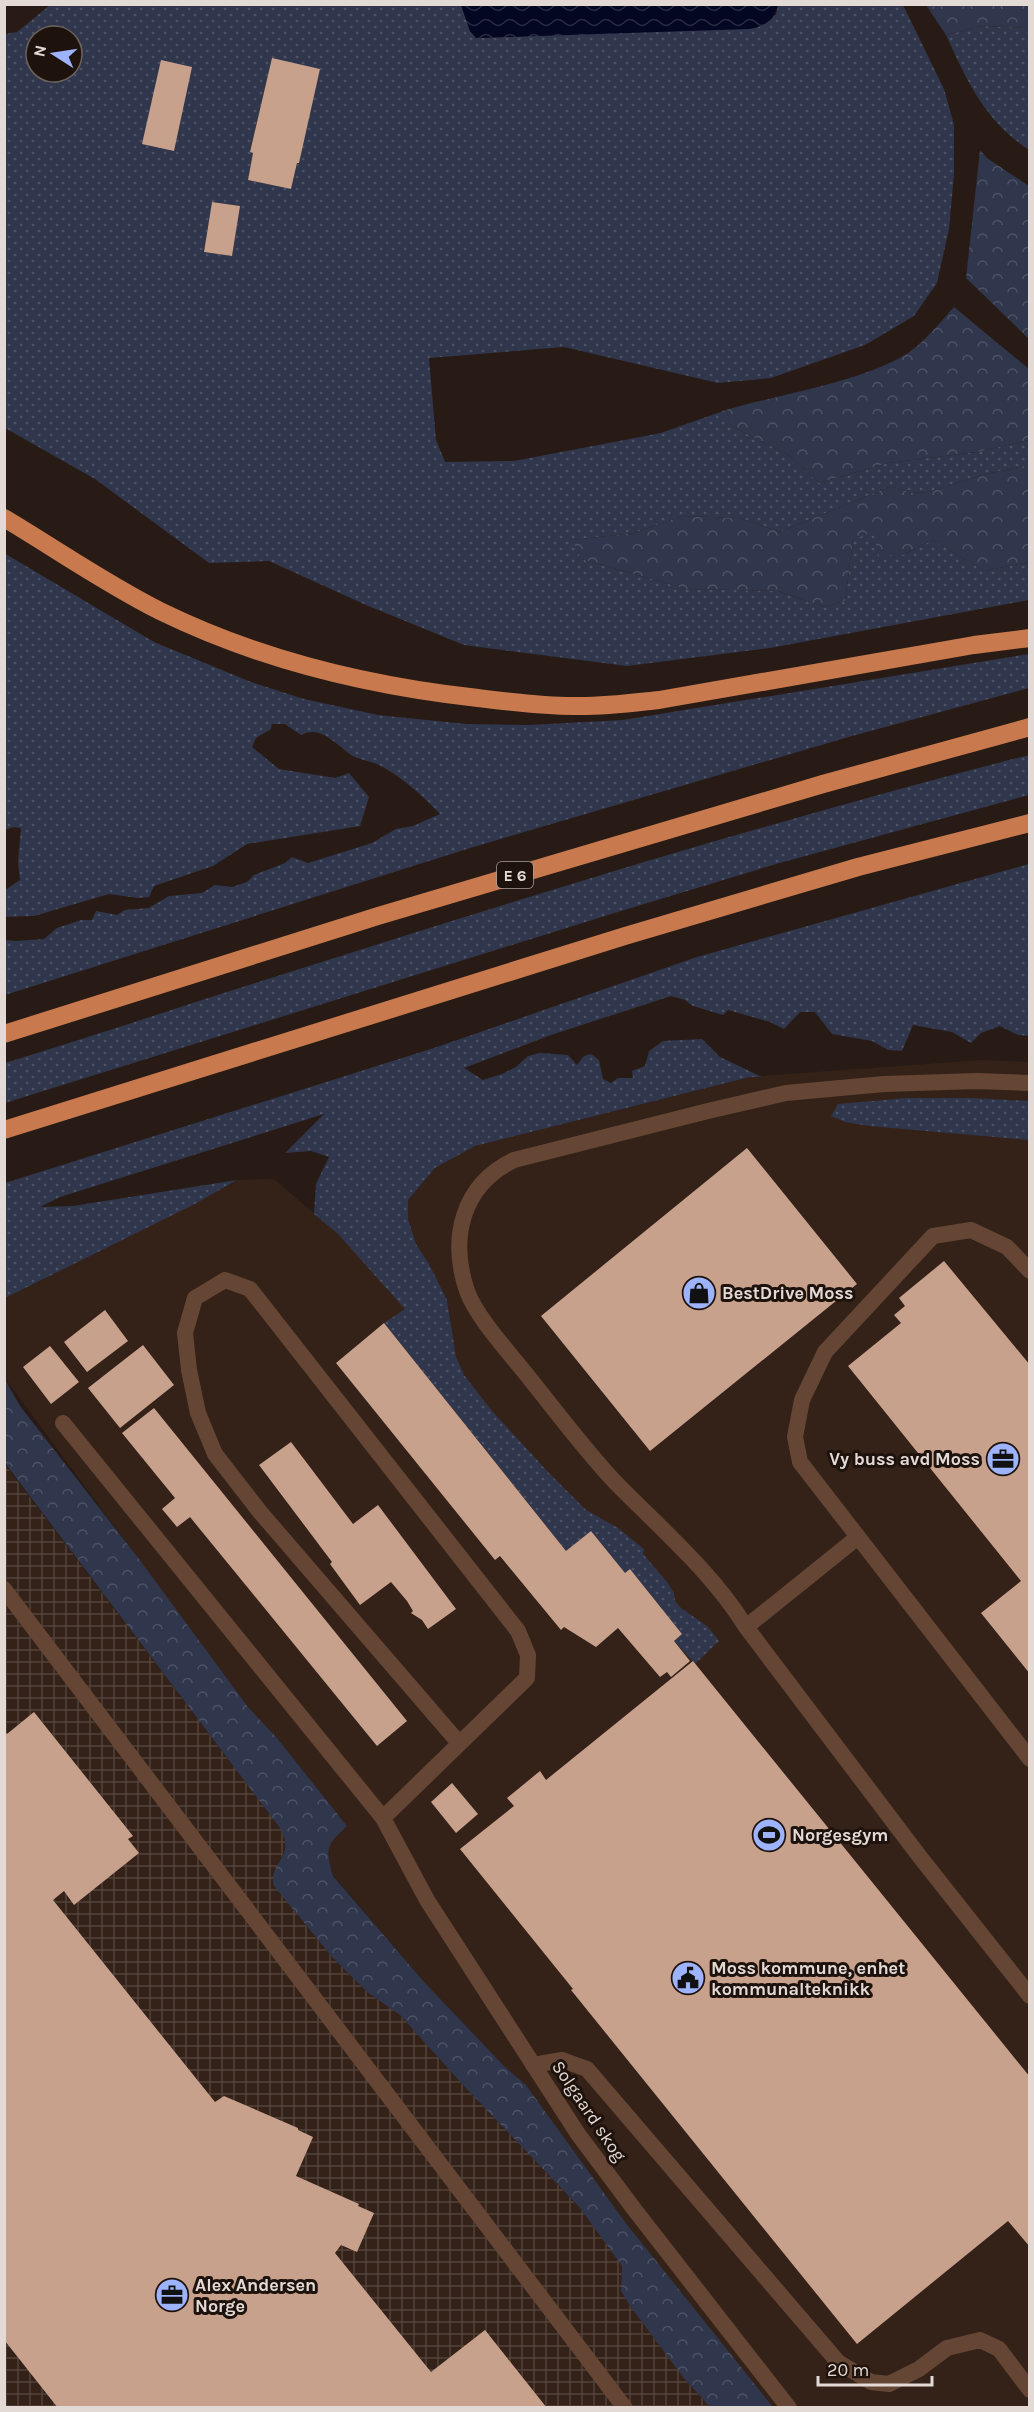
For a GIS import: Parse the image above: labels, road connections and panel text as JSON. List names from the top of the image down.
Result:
{
  "streets": {
    "highway": ["E 6"],
    "lane": ["Solgaard skog"]
  },
  "places": {
    "shop": ["BestDrive Moss"],
    "office": ["Vy buss avd Moss", "Alex Andersen Norge"],
    "sports": ["Norgesgym"],
    "public building": ["Moss kommune, enhet kommunalteknikk"]
  },
  "scale_bar": "20 m",
  "north": "left"
}
